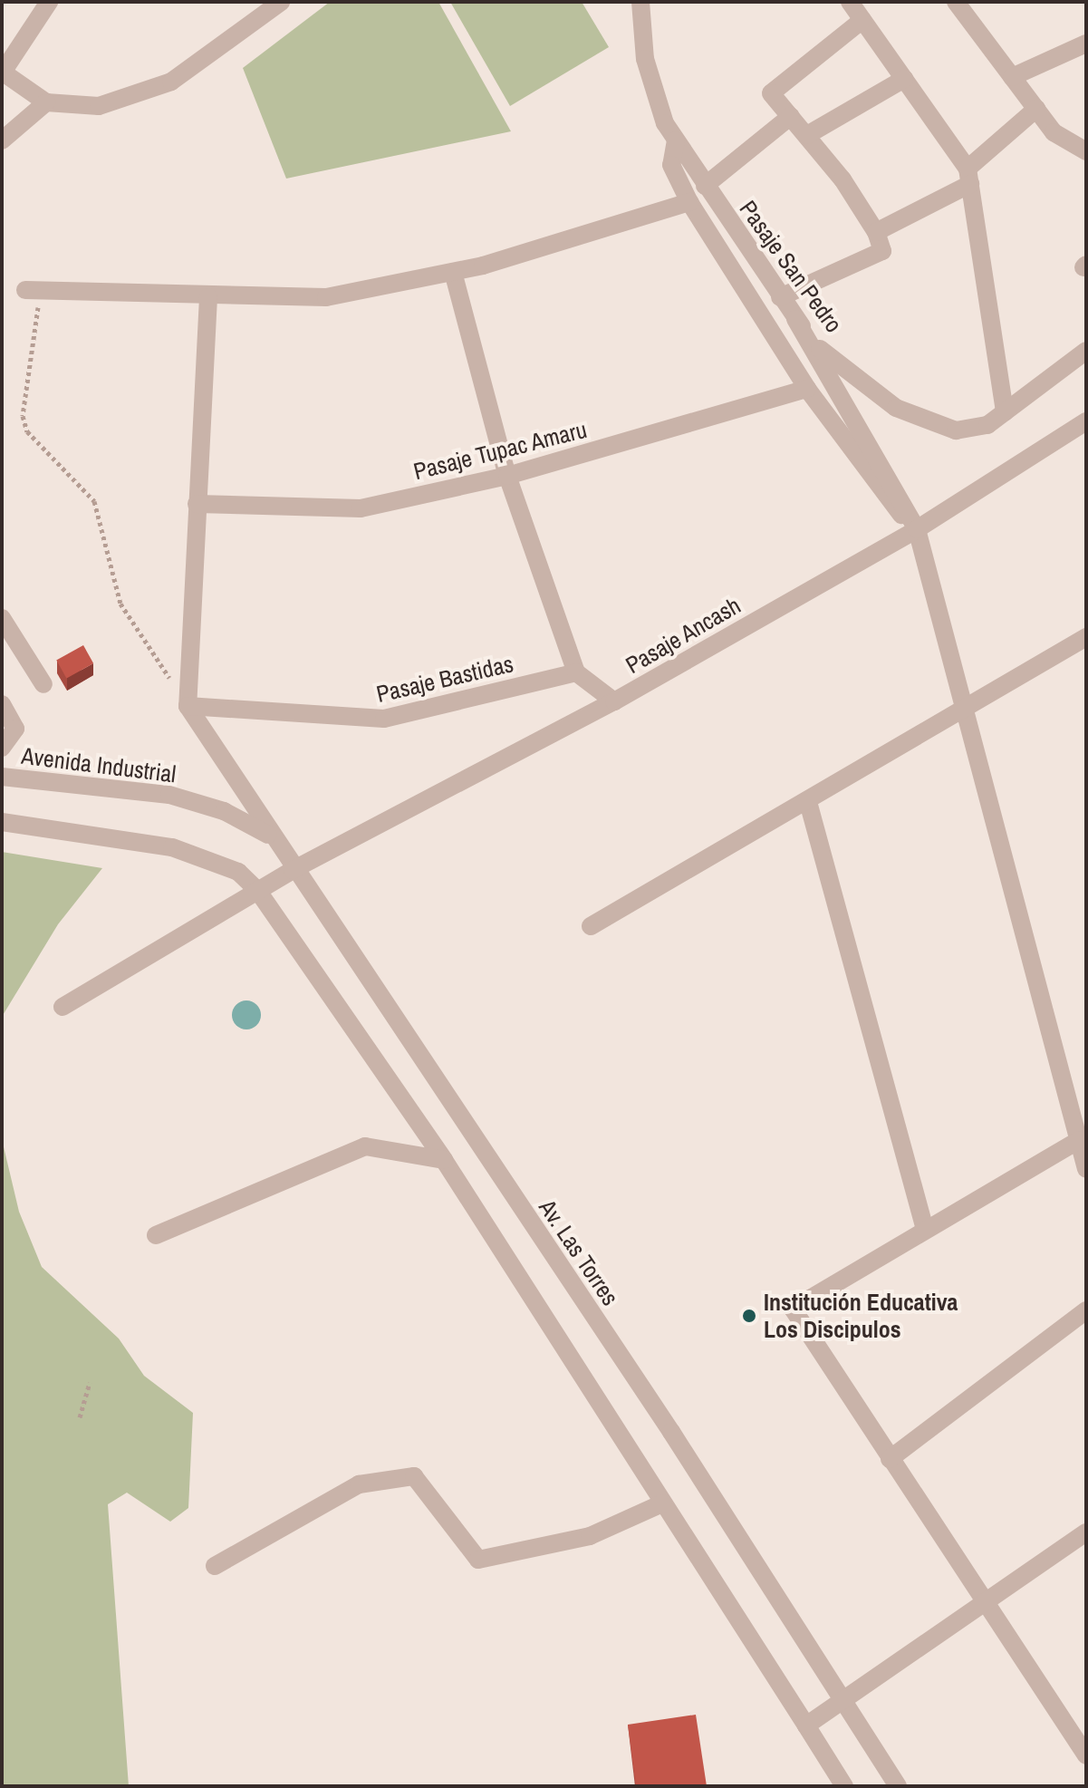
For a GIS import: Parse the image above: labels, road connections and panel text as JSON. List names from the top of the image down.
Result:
{
  "streets": {
    "street": [
      "Pasaje San Pedro",
      "Pasaje Tupac Amaru",
      "Pasaje Ancash",
      "Pasaje Bastidas",
      "Avenida Industrial",
      "Av. Las Torres"
    ]
  },
  "crossings": [
    ["Pasaje Ancash", "Av. Las Torres"],
    ["Pasaje Bastidas", "Av. Las Torres"],
    ["Avenida Industrial", "Av. Las Torres"]
  ],
  "places": ["Institución Educativa Los Discipulos"]
}
